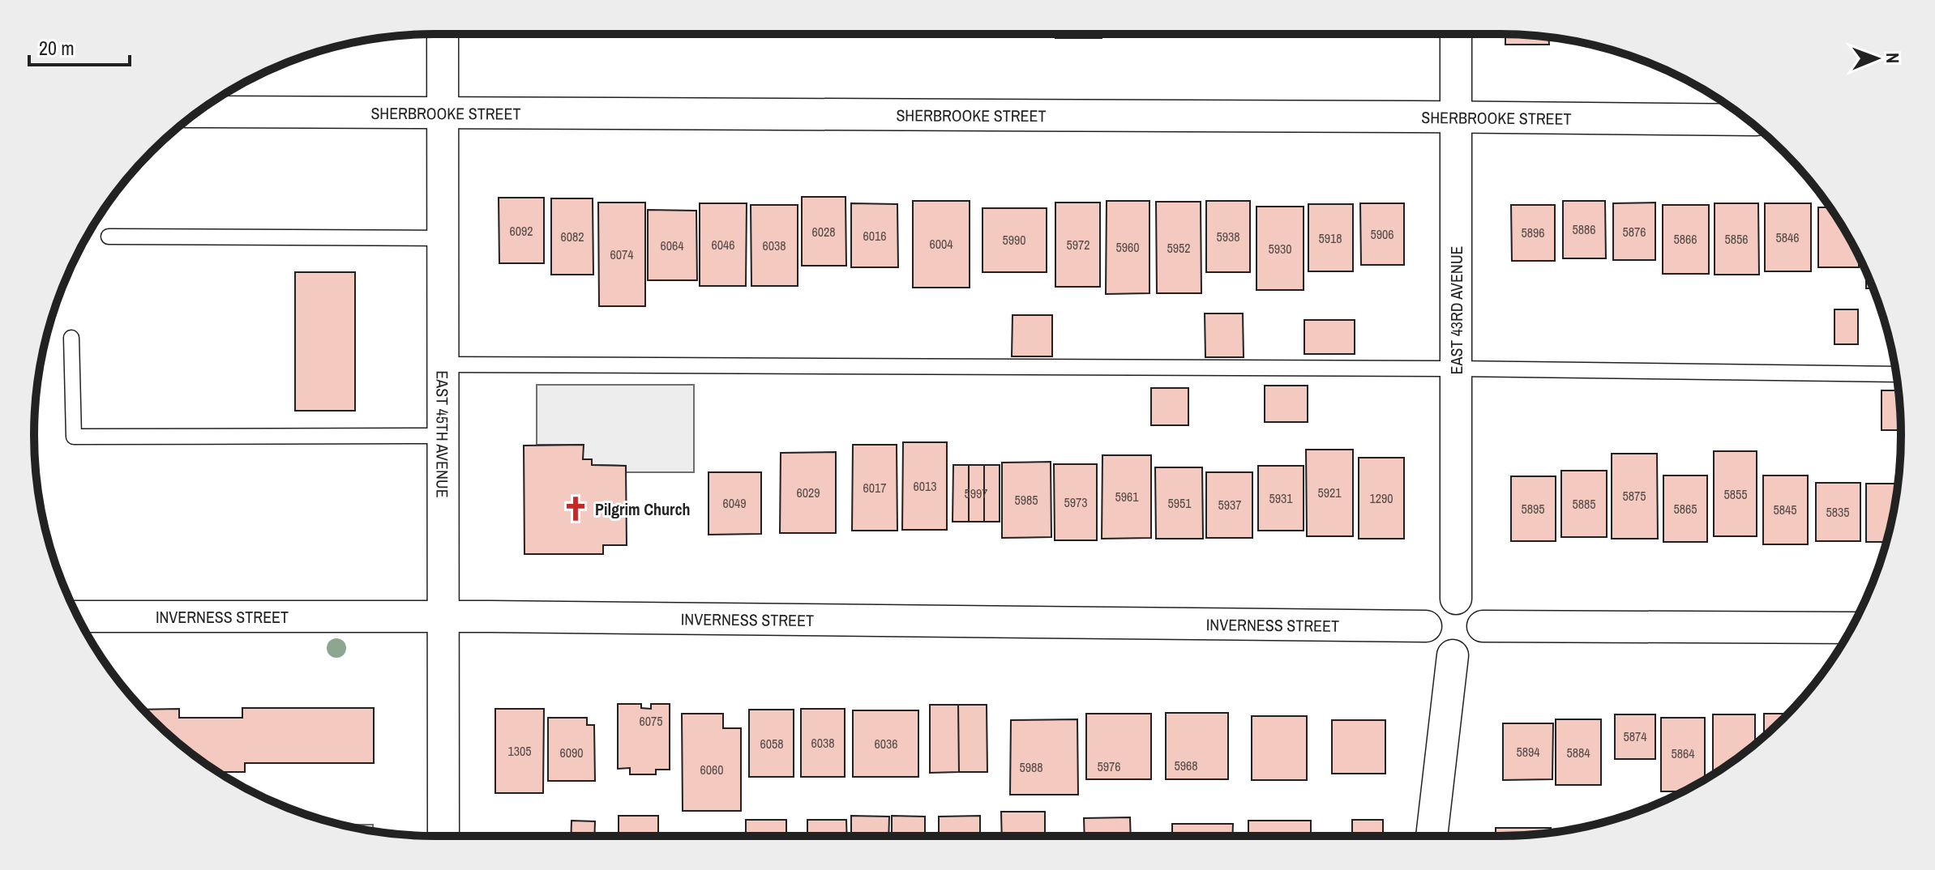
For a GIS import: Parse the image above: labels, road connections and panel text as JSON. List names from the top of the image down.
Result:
{
  "streets": {
    "street": [
      "SHERBROOKE STREET",
      "EAST 43RD AVENUE",
      "EAST 45TH AVENUE",
      "INVERNESS STREET"
    ]
  },
  "crossings": [
    ["SHERBROOKE STREET", "EAST 43RD AVENUE"],
    ["SHERBROOKE STREET", "EAST 45TH AVENUE"],
    ["EAST 43RD AVENUE", "INVERNESS STREET"],
    ["EAST 45TH AVENUE", "INVERNESS STREET"]
  ],
  "places": {
    "church": ["Pilgrim Church"]
  },
  "house_numbers": [
    "5886",
    "6092",
    "6028",
    "5876",
    "5896",
    "5906",
    "6016",
    "6082",
    "5938",
    "5846",
    "5918",
    "5866",
    "5856",
    "5990",
    "6004",
    "6046",
    "5972",
    "6064",
    "6038",
    "5960",
    "5952",
    "5930",
    "6074",
    "6013",
    "6017",
    "6029",
    "5921",
    "5997",
    "5855",
    "5875",
    "5961",
    "5931",
    "1290",
    "5985",
    "5973",
    "6049",
    "5951",
    "5885",
    "5937",
    "5895",
    "5865",
    "5845",
    "5835",
    "6075",
    "5874",
    "6038",
    "6058",
    "6036",
    "1305",
    "5894",
    "6090",
    "5884",
    "5864",
    "5968",
    "5976",
    "5988",
    "6060"
  ],
  "scale_bar": "20 m",
  "north": "right"
}
